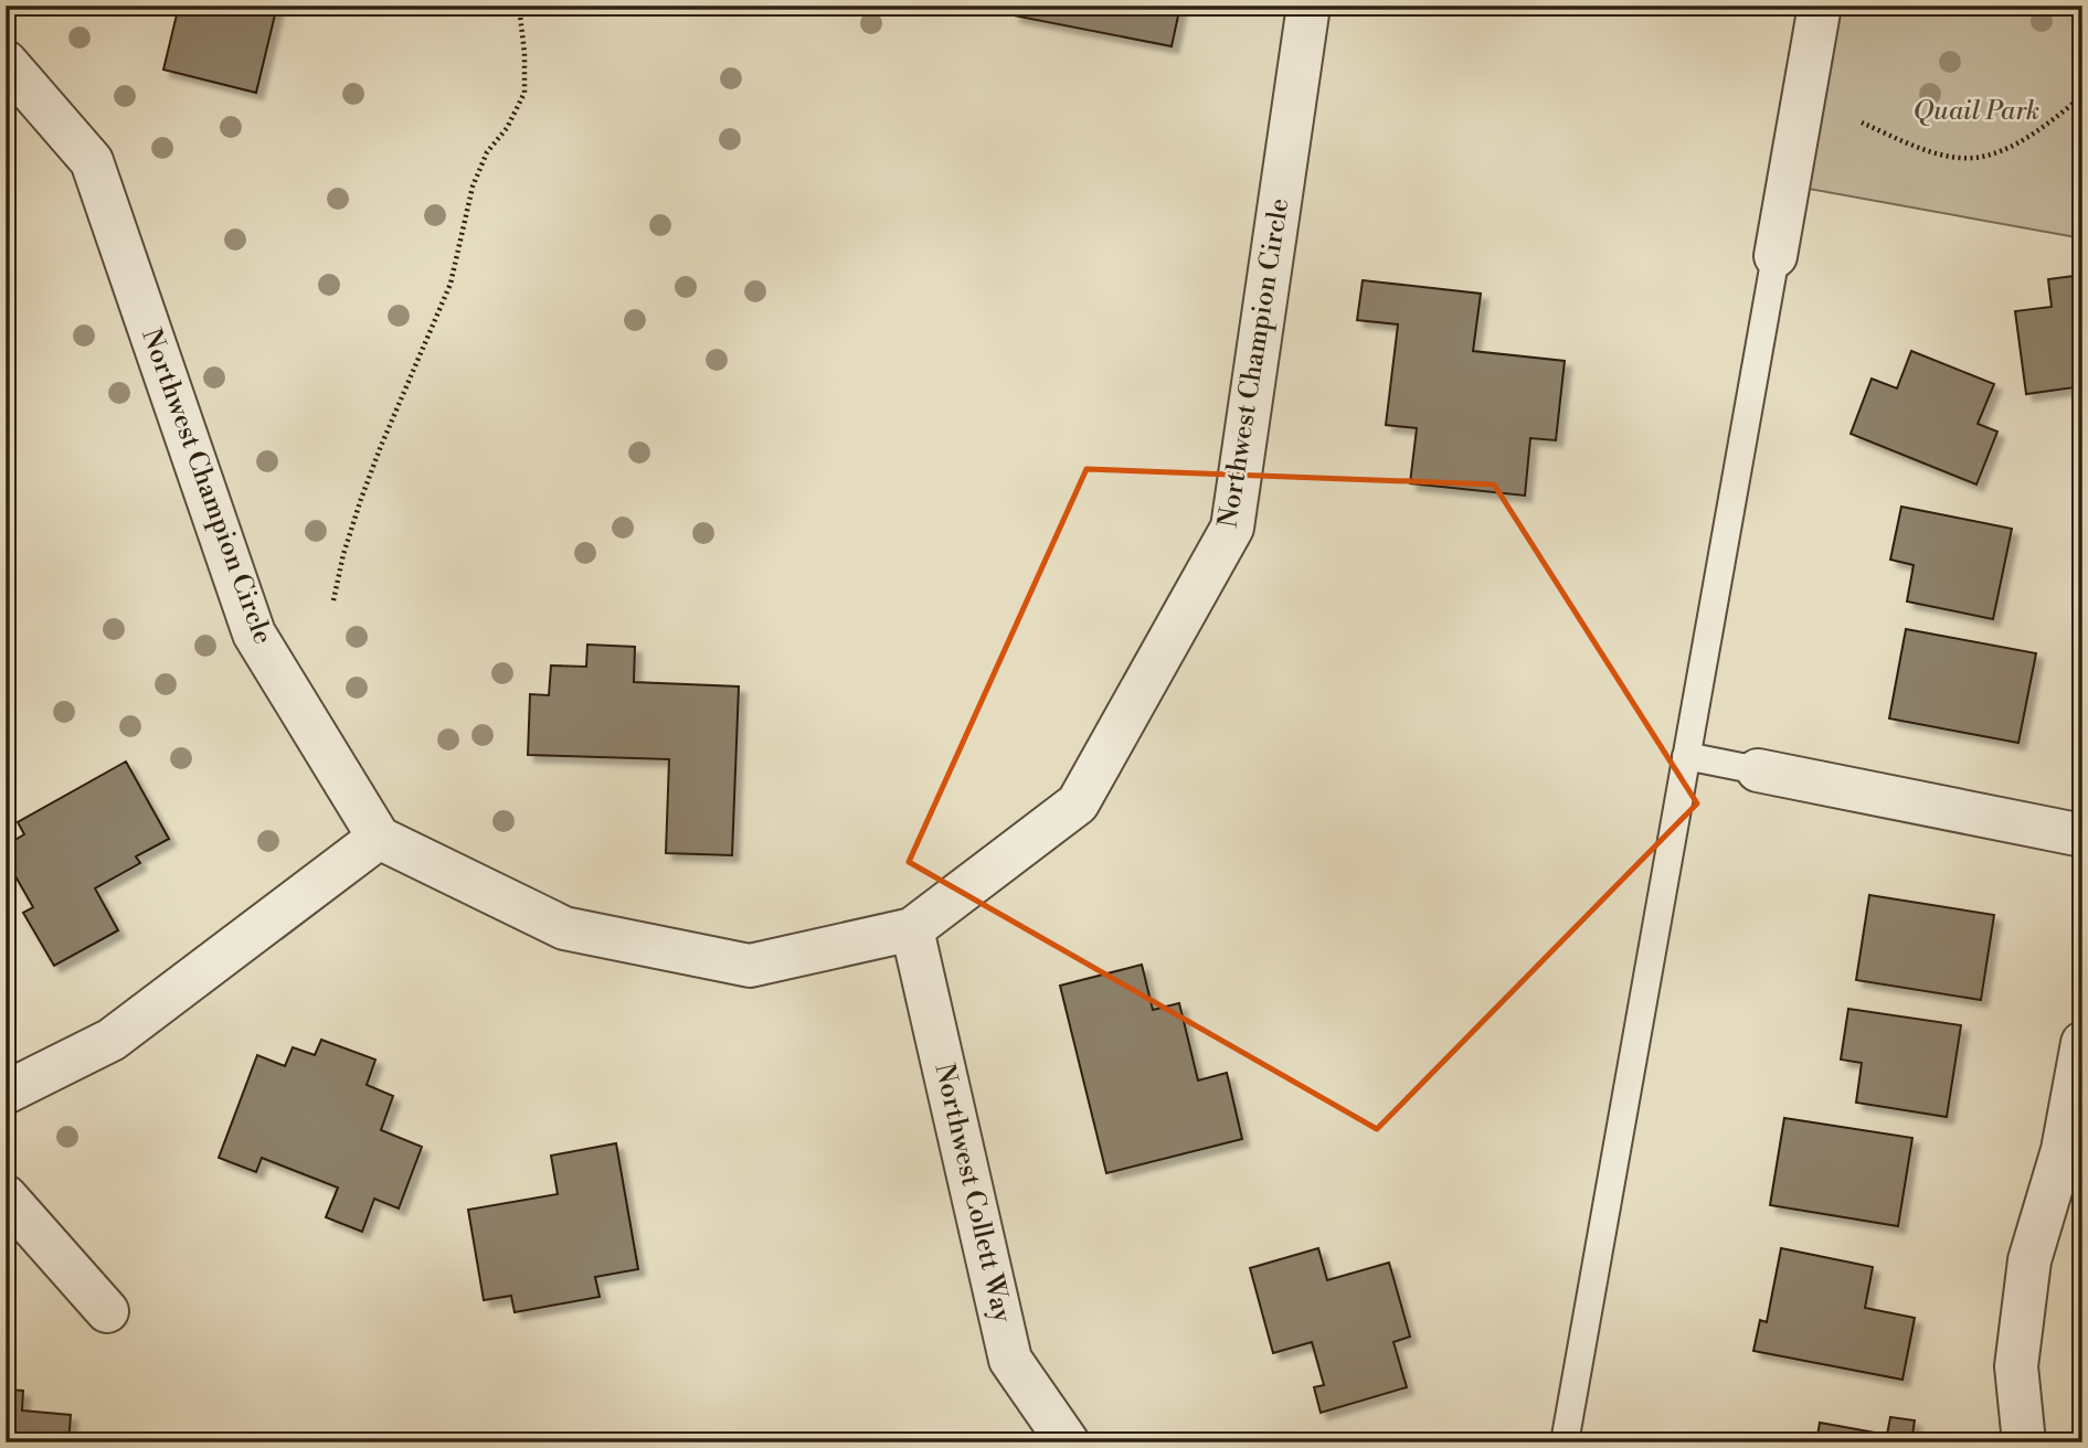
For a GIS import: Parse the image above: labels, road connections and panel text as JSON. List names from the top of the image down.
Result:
{
  "streets": {
    "street": ["Northwest Champion Circle", "Northwest Collett Way"]
  },
  "crossings": [
    ["Northwest Champion Circle", "Northwest Collett Way"]
  ],
  "parks": ["Quail Park"]
}
